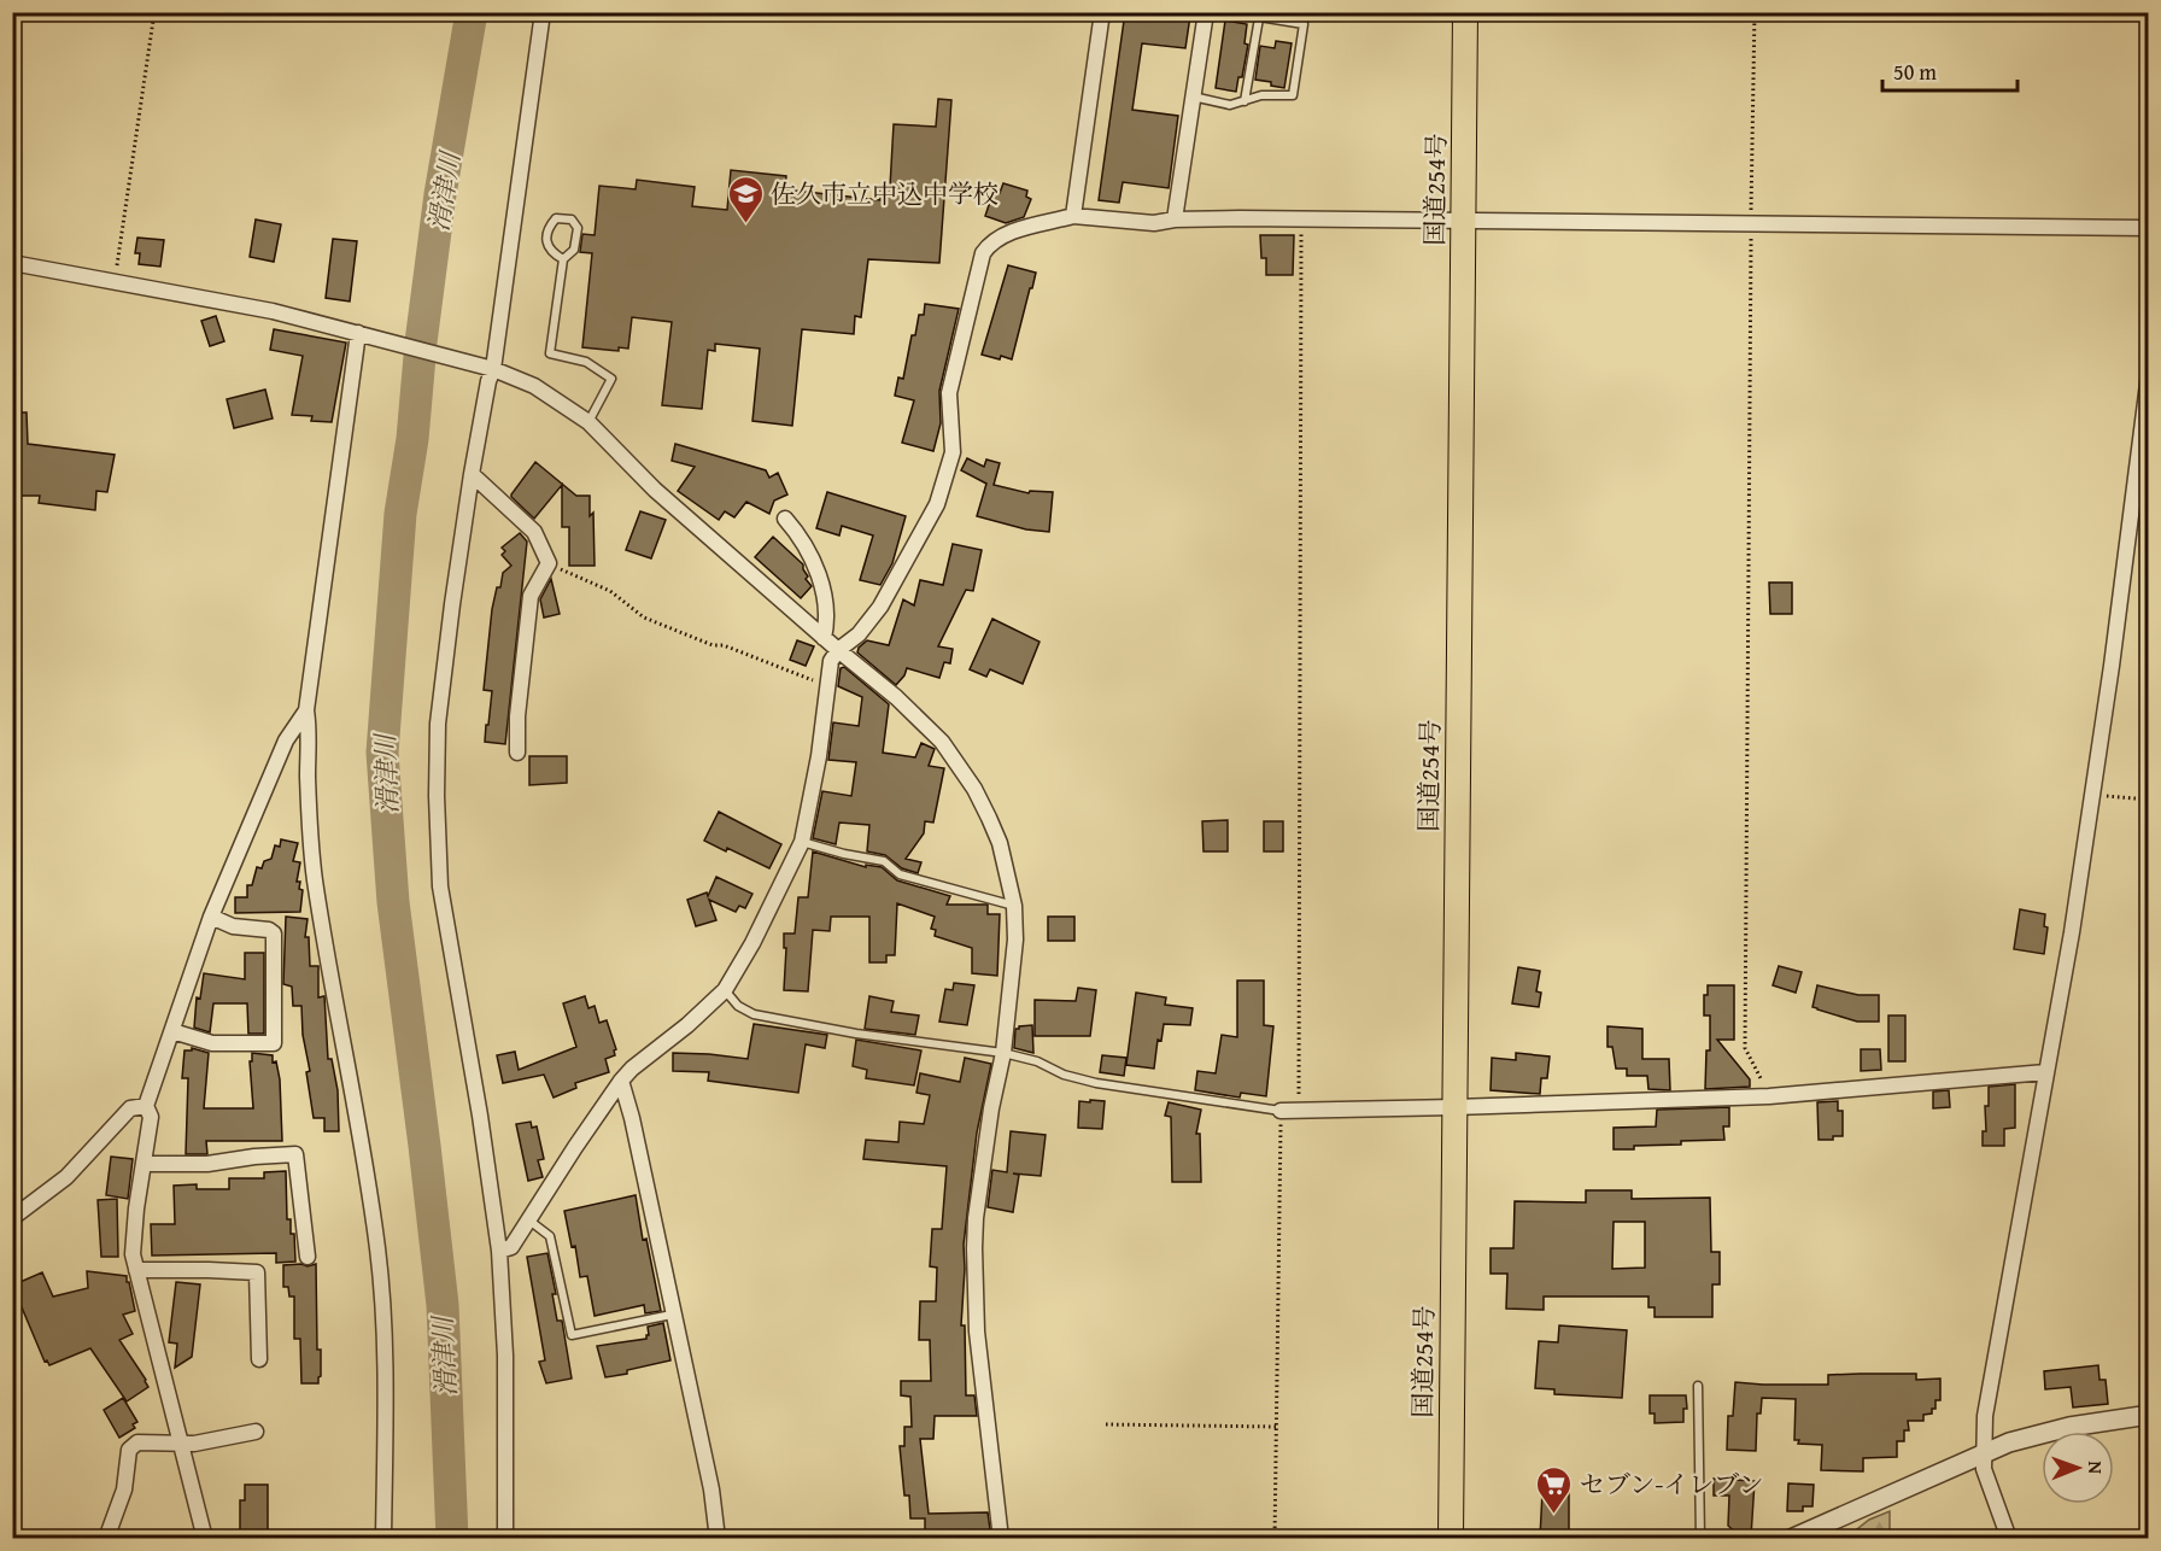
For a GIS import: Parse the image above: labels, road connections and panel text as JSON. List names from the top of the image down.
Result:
{
  "streets": {
    "highway": ["国道254号"]
  },
  "water": ["滑津川"],
  "places": {
    "school or university": ["佐久市立中込中学校"],
    "supermarket": ["セブン-イレブン"]
  },
  "scale_bar": "50 m",
  "north": "right"
}
